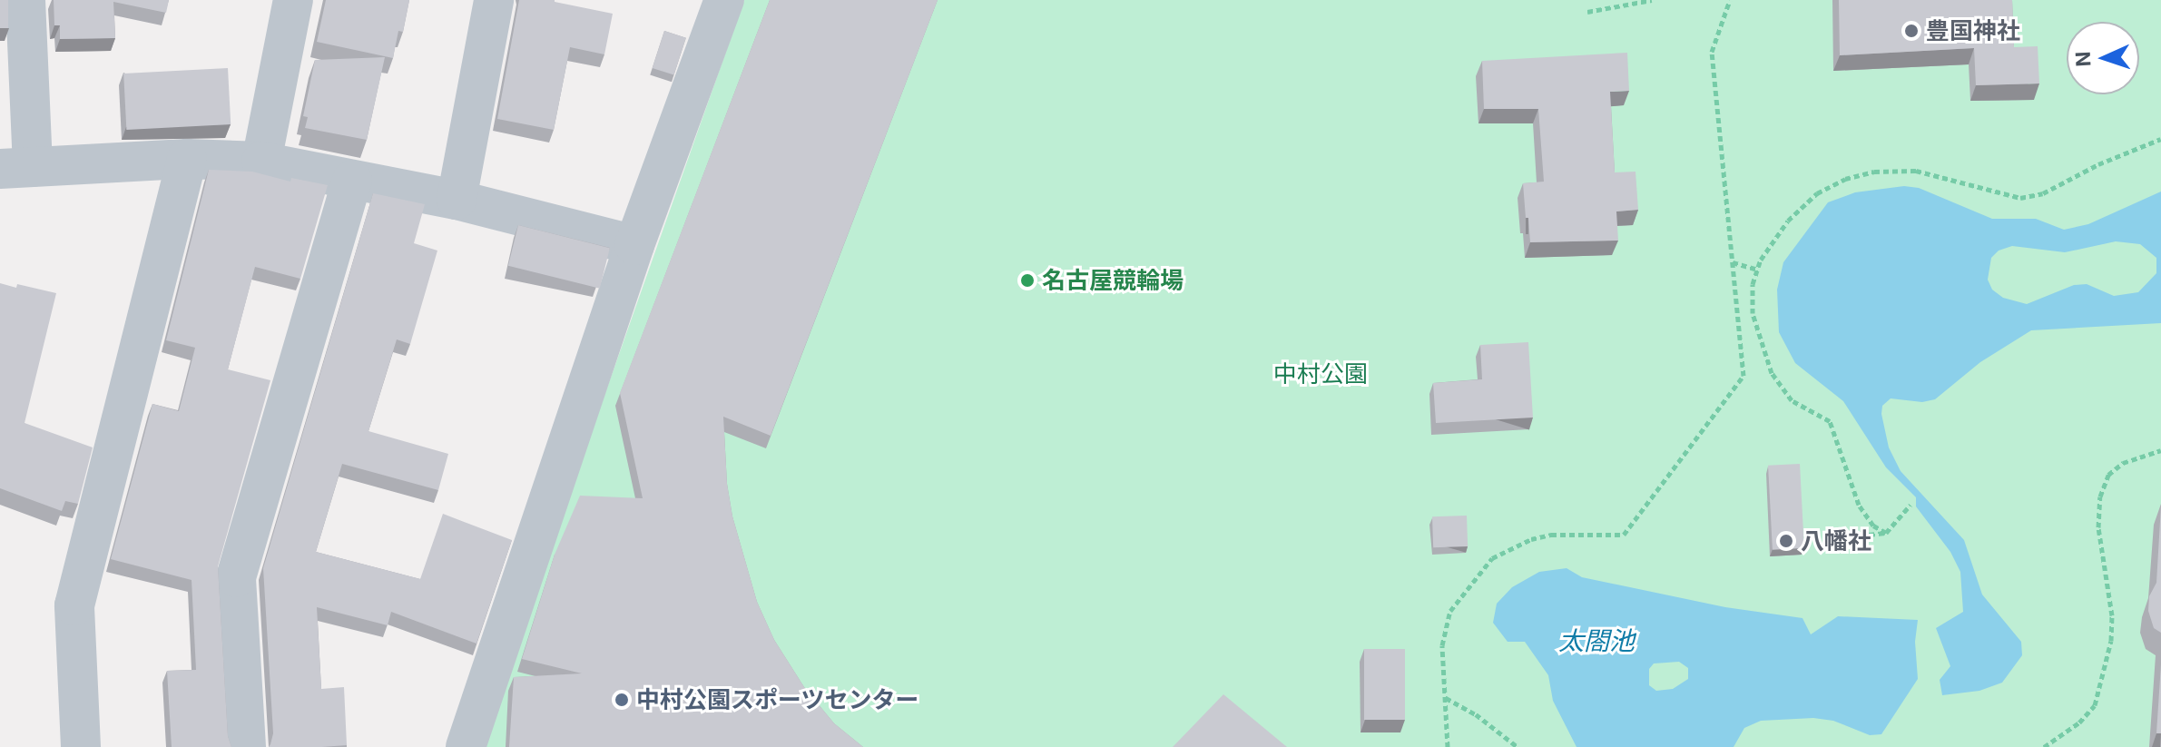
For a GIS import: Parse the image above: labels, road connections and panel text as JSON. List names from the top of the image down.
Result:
{
  "water": ["太閤池"],
  "parks": ["中村公園"],
  "places": [
    "豊国神社",
    "名古屋競輪場",
    "八幡社",
    "中村公園スポーツセンター"
  ],
  "north": "left"
}
